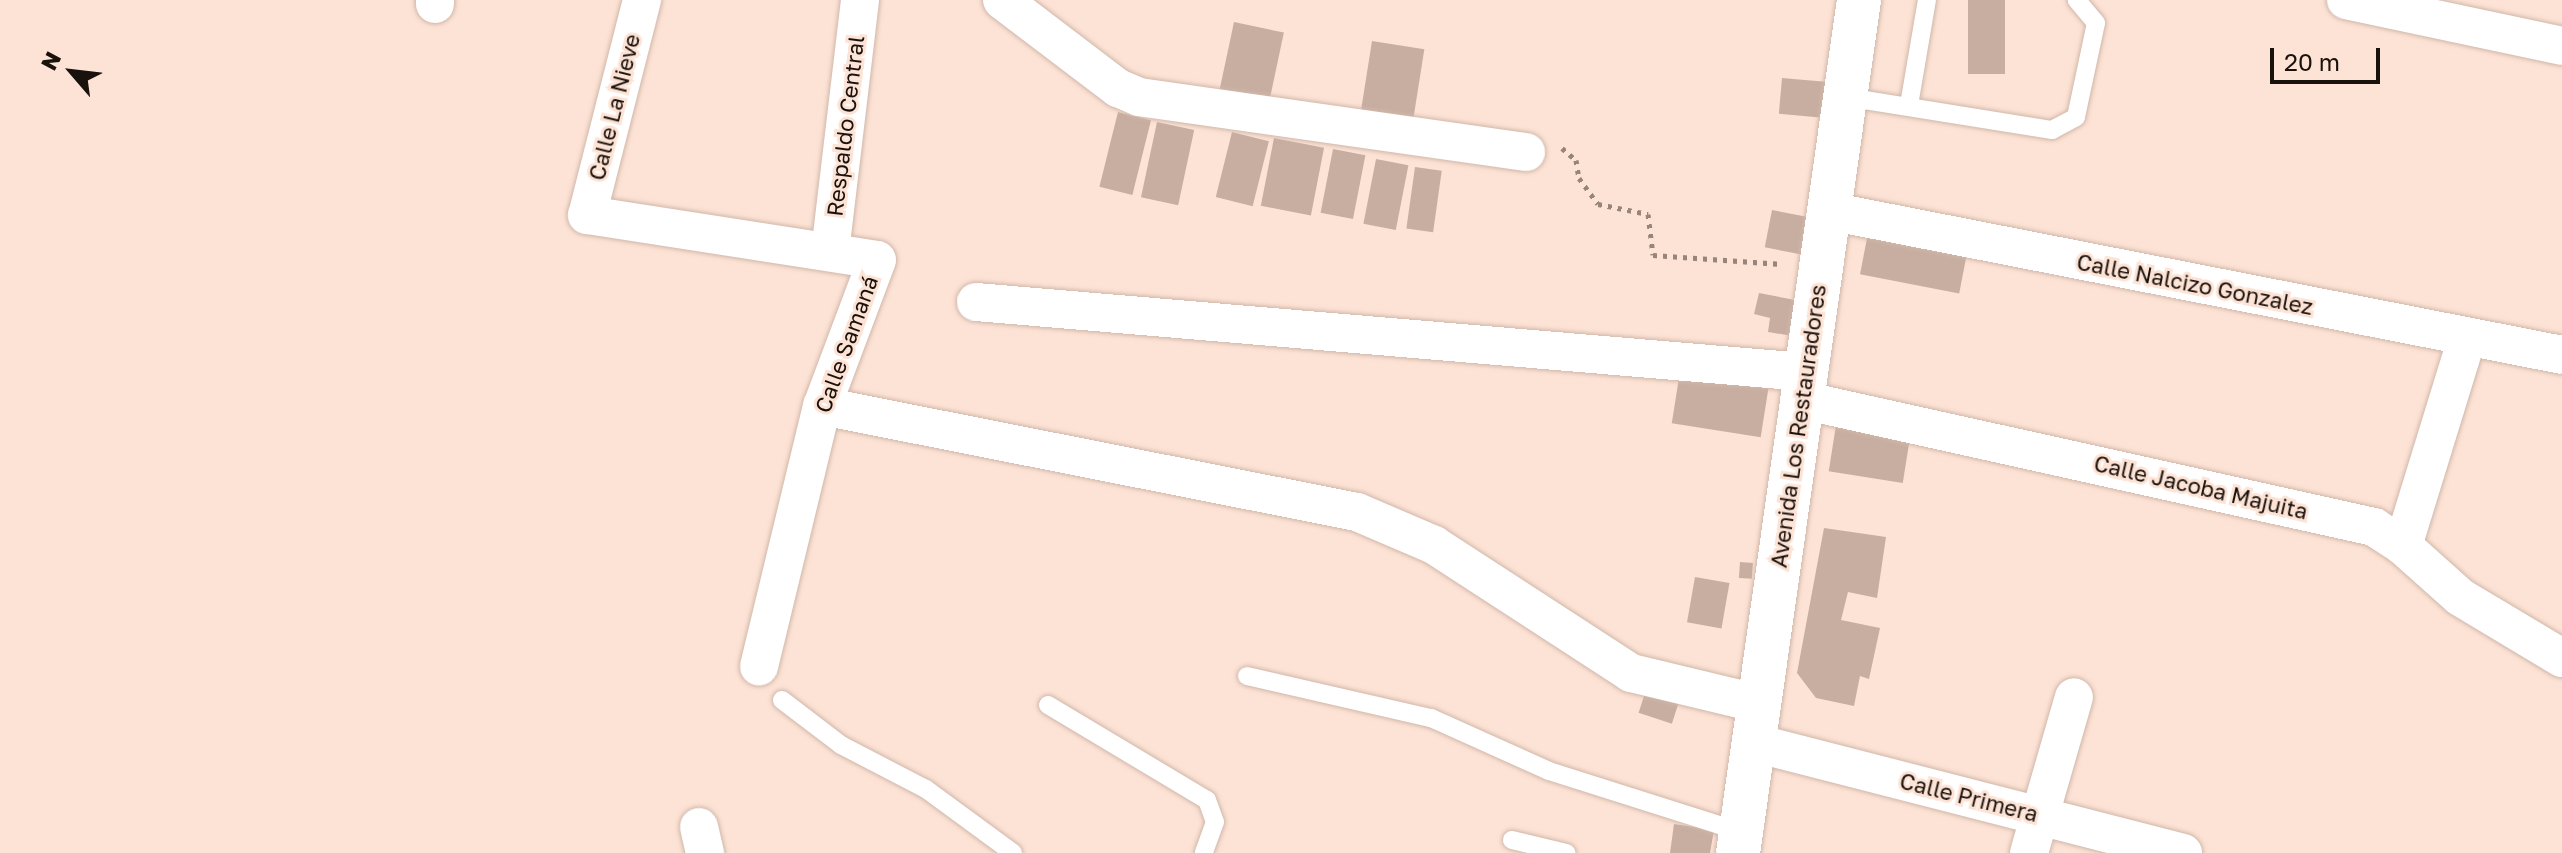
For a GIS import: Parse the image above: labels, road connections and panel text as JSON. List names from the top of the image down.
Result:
{
  "streets": {
    "street": [
      "Calle La Nieve",
      "Respaldo Central",
      "Calle Nalcizo Gonzalez",
      "Calle Samaná",
      "Avenida Los Restauradores",
      "Calle Jacoba Majuita",
      "Calle Primera"
    ]
  },
  "crossings": [
    ["Calle La Nieve", "Calle Samaná"],
    ["Respaldo Central", "Calle Samaná"],
    ["Calle Nalcizo Gonzalez", "Avenida Los Restauradores"],
    ["Calle Samaná", "Calle Primera"],
    ["Avenida Los Restauradores", "Calle Jacoba Majuita"],
    ["Avenida Los Restauradores", "Calle Primera"]
  ],
  "scale_bar": "20 m",
  "north": "top left"
}
